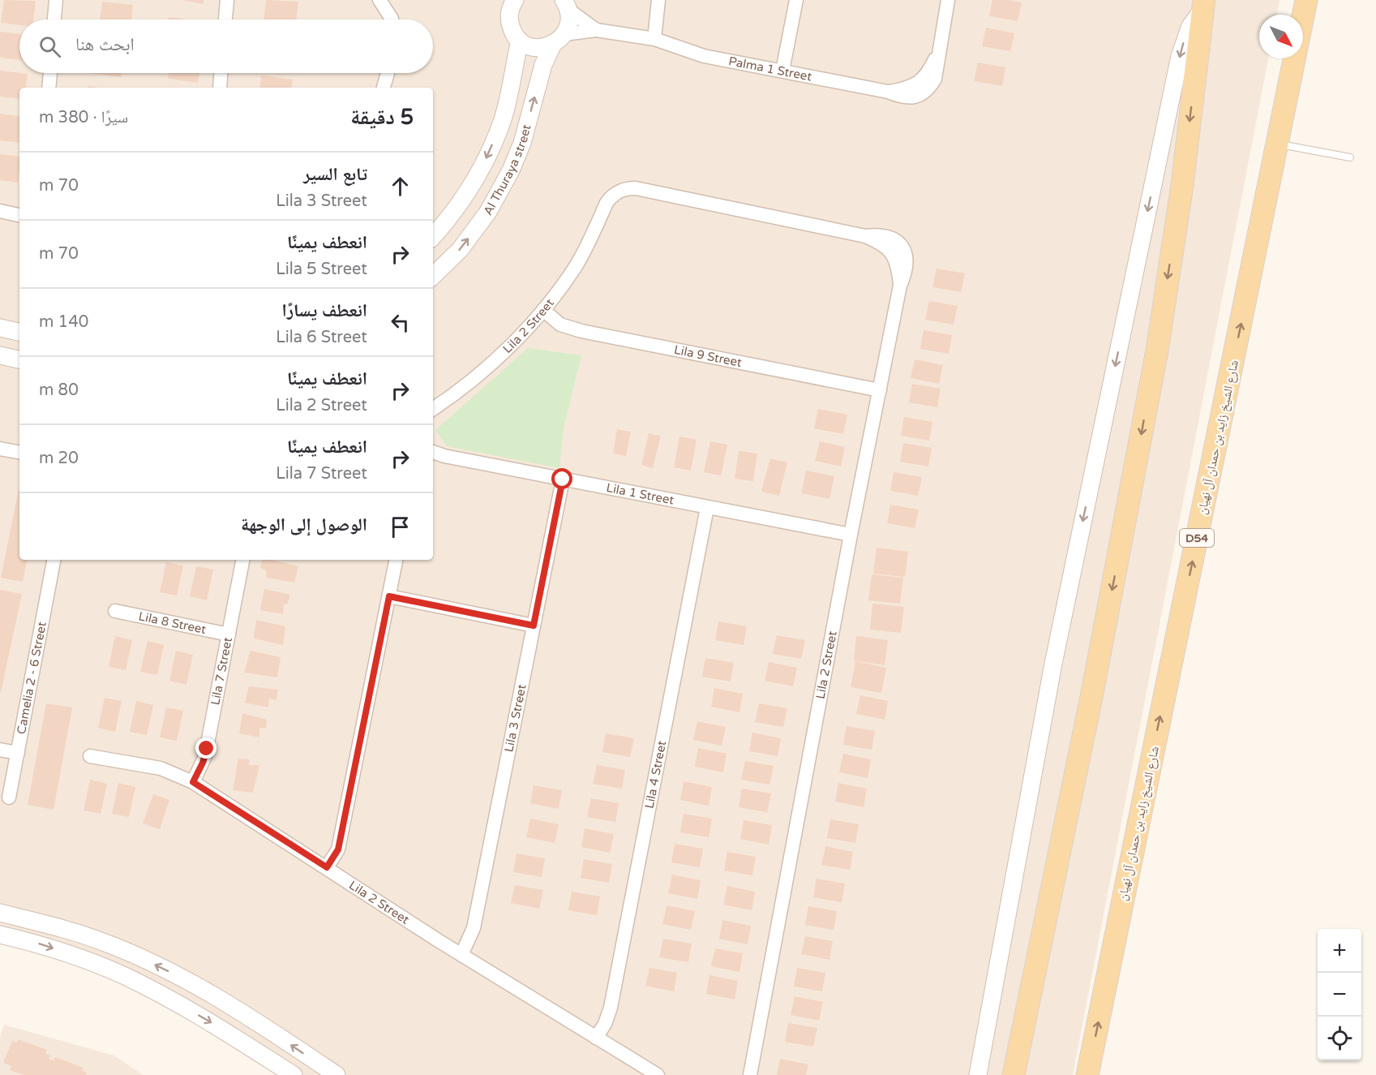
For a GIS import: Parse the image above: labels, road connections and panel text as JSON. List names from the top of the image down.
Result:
{
  "streets": {
    "main road": ["شارع الشيخ زايد بن حمدان آل نهيان", "D54"],
    "street": [
      "Palma 1 Street",
      "Al Thuraya street",
      "Lila 2 Street",
      "Lila 9 Street",
      "Lila 1 Street",
      "Lila 8 Street",
      "Lila 7 Street",
      "Camelia 2 - 6 Street",
      "Lila 3 Street",
      "Lila 4 Street"
    ]
  },
  "crossings": [
    ["Lila 2 Street", "Lila 9 Street"],
    ["Lila 2 Street", "Lila 1 Street"],
    ["Lila 2 Street", "Lila 7 Street"],
    ["Lila 2 Street", "Lila 3 Street"],
    ["Lila 2 Street", "Lila 4 Street"],
    ["Lila 1 Street", "Lila 3 Street"],
    ["Lila 1 Street", "Lila 4 Street"],
    ["Lila 8 Street", "Lila 7 Street"]
  ],
  "north": "bottom right",
  "page": {
    "search": "ابحث هنا",
    "heading": ["5 دقيقة", "سيرًا · 380 m"],
    "list": [
      ["تابع السير", "Lila 3 Street", "70 m"],
      ["انعطف يمينًا", "Lila 5 Street", "70 m"],
      ["انعطف يسارًا", "Lila 6 Street", "140 m"],
      ["انعطف يمينًا", "Lila 2 Street", "80 m"],
      ["انعطف يمينًا", "Lila 7 Street", "20 m"],
      "الوصول إلى الوجهة"
    ],
    "map_buttons": ["+", "−"]
  }
}
